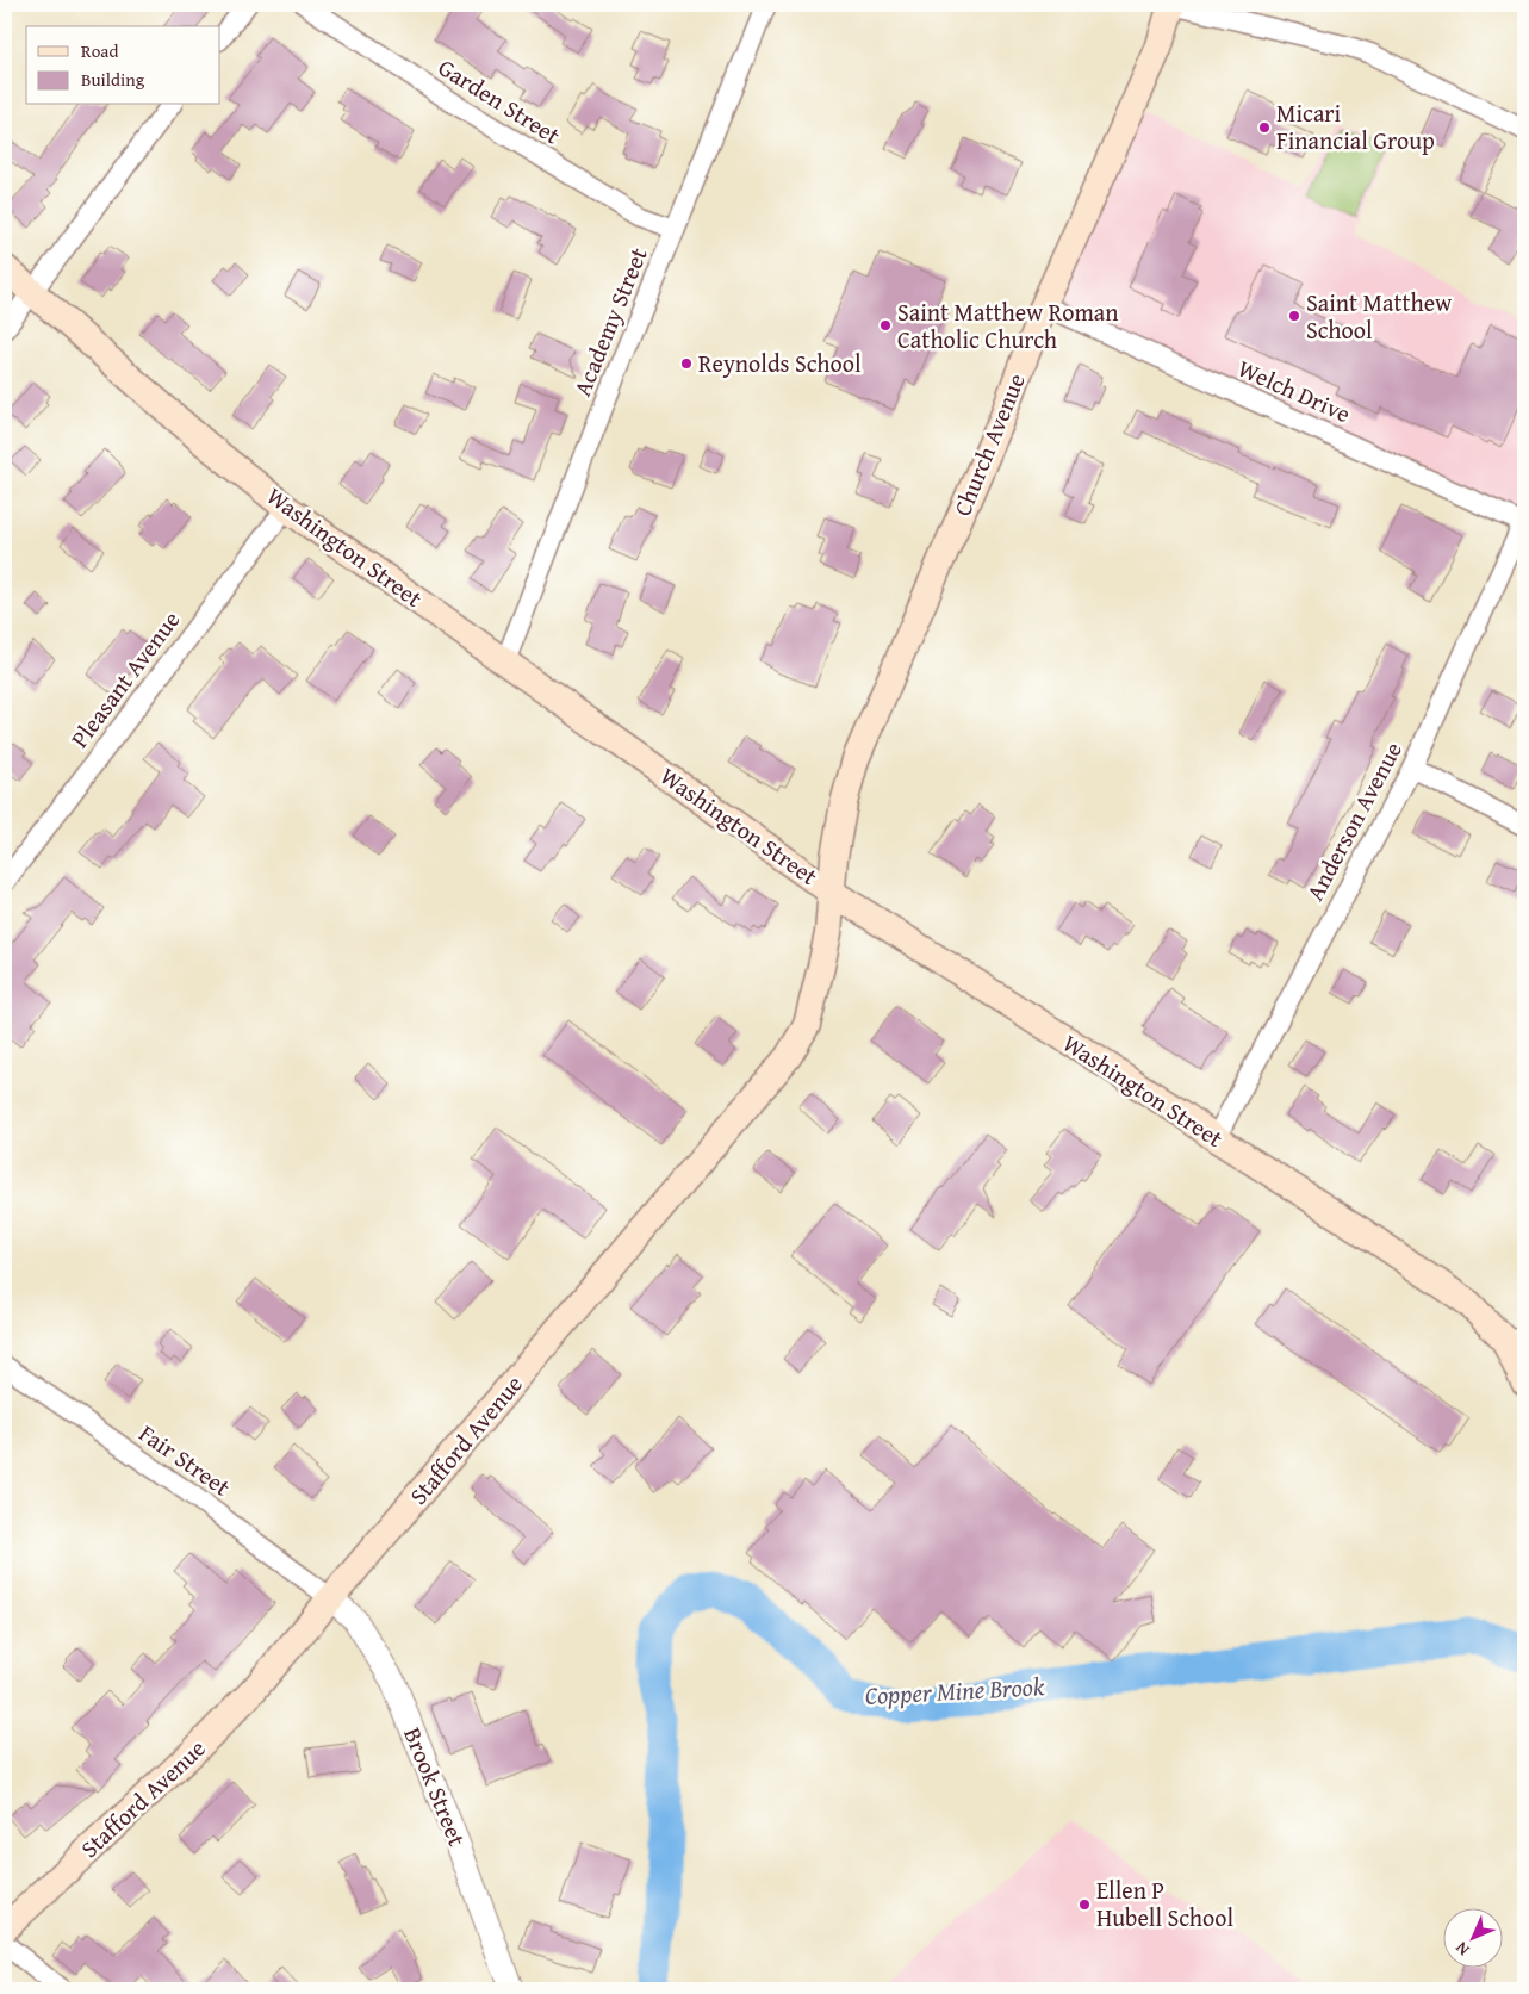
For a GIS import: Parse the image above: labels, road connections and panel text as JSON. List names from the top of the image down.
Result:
{
  "streets": {
    "main road": ["Church Avenue", "Washington Street", "Stafford Avenue"],
    "street": [
      "Garden Street",
      "Academy Street",
      "Welch Drive",
      "Pleasant Avenue",
      "Anderson Avenue",
      "Fair Street",
      "Brook Street"
    ]
  },
  "crossings": [
    ["Garden Street", "Academy Street"],
    ["Academy Street", "Washington Street"],
    ["Welch Drive", "Church Avenue"],
    ["Welch Drive", "Anderson Avenue"],
    ["Church Avenue", "Washington Street"],
    ["Church Avenue", "Stafford Avenue"],
    ["Washington Street", "Pleasant Avenue"],
    ["Washington Street", "Anderson Avenue"],
    ["Washington Street", "Stafford Avenue"],
    ["Stafford Avenue", "Fair Street"],
    ["Stafford Avenue", "Brook Street"],
    ["Fair Street", "Brook Street"]
  ],
  "water": ["Copper Mine Brook"],
  "places": [
    "Micari Financial Group",
    "Saint Matthew School",
    "Saint Matthew Roman Catholic Church",
    "Reynolds School",
    "Ellen P Hubell School"
  ],
  "legend": ["Road", "Building"],
  "north": "bottom left"
}
